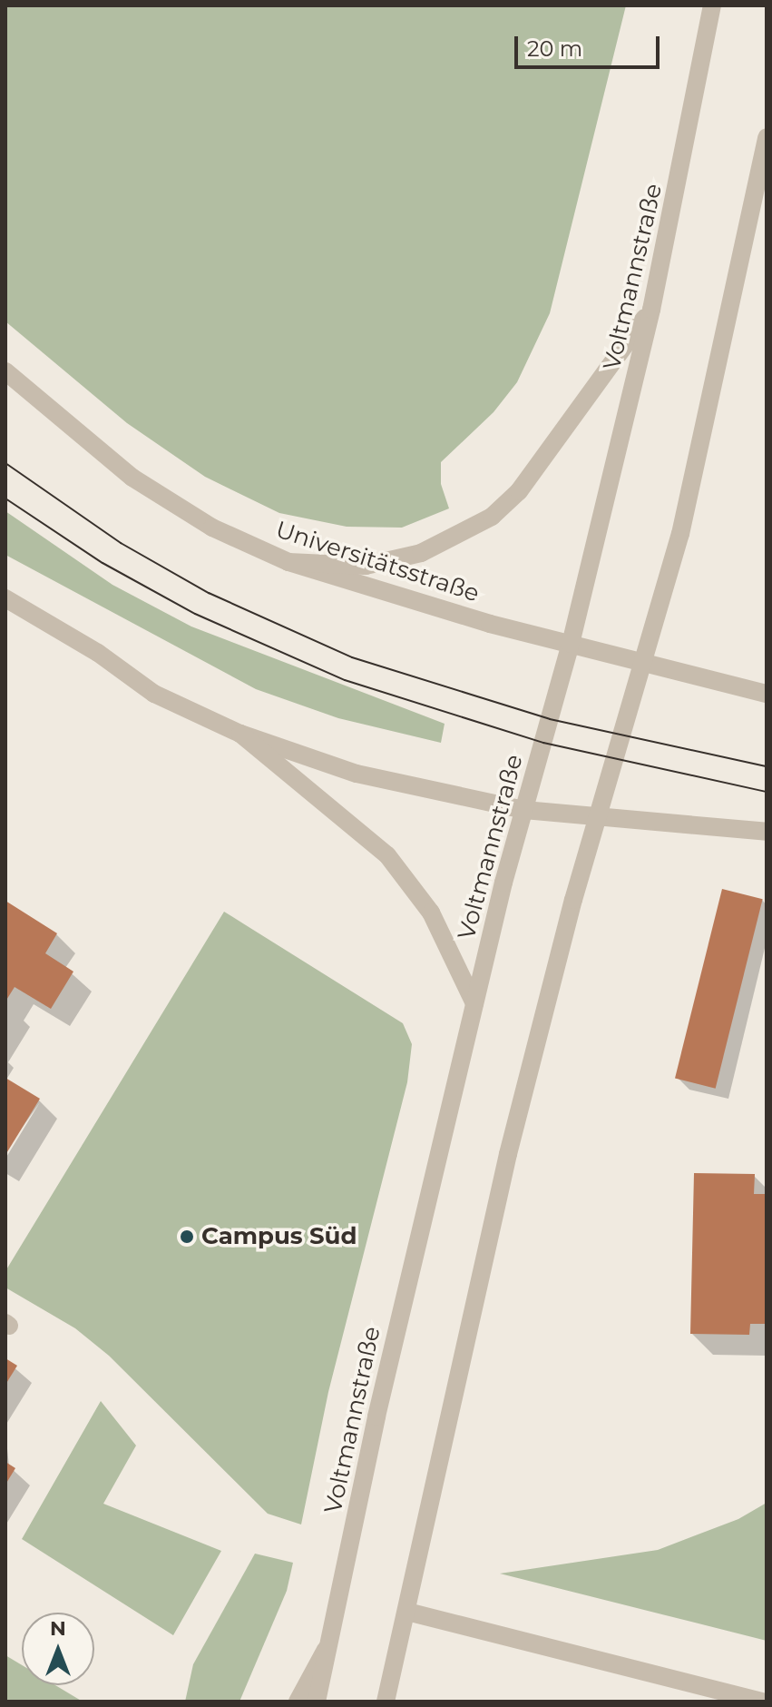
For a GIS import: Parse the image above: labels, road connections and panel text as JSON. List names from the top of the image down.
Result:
{
  "streets": {
    "street": ["Voltmannstraße", "Universitätsstraße"]
  },
  "crossings": [
    ["Voltmannstraße", "Universitätsstraße"]
  ],
  "places": ["Campus Süd"],
  "scale_bar": "20 m",
  "north": "top"
}
